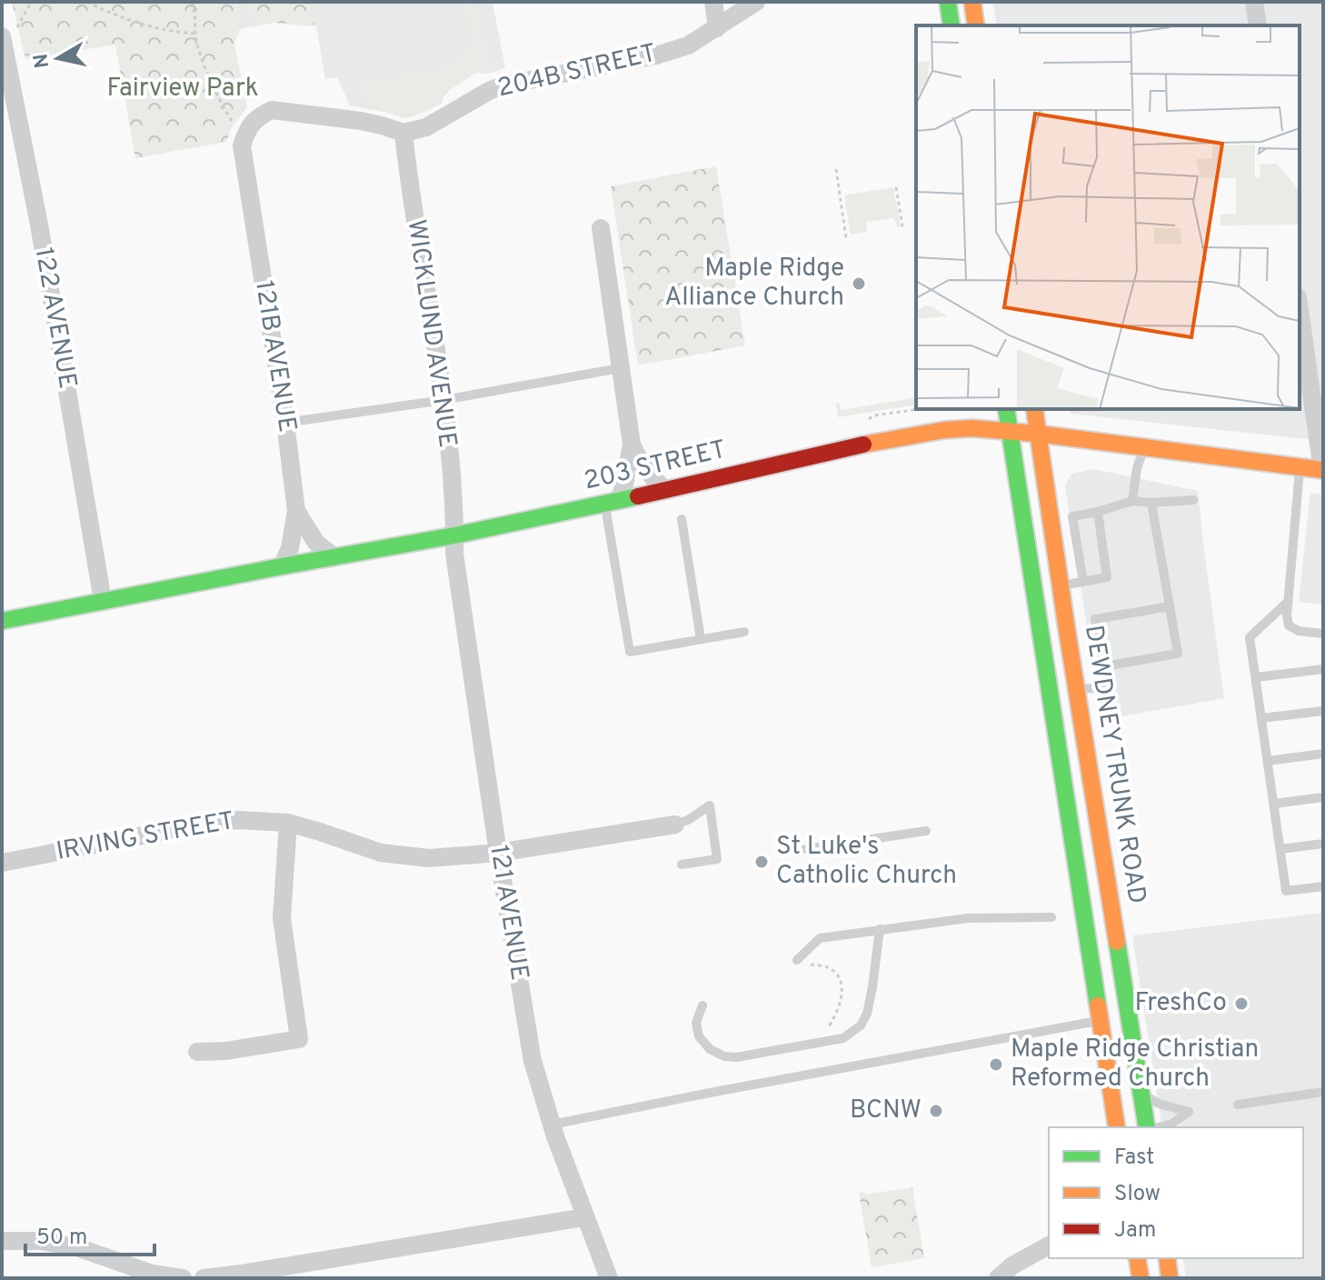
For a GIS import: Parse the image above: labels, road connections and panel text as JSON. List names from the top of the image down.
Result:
{
  "streets": {
    "main road": ["203 STREET", "DEWDNEY TRUNK ROAD"],
    "street": [
      "204B STREET",
      "122 AVENUE",
      "WICKLUND AVENUE",
      "121B AVENUE",
      "IRVING STREET",
      "121 AVENUE"
    ]
  },
  "crossings": [
    ["204B STREET", "WICKLUND AVENUE"],
    ["204B STREET", "121B AVENUE"],
    ["122 AVENUE", "203 STREET"],
    ["WICKLUND AVENUE", "121B AVENUE"],
    ["WICKLUND AVENUE", "203 STREET"],
    ["WICKLUND AVENUE", "121 AVENUE"],
    ["121B AVENUE", "203 STREET"],
    ["203 STREET", "DEWDNEY TRUNK ROAD"],
    ["203 STREET", "121 AVENUE"],
    ["IRVING STREET", "121 AVENUE"]
  ],
  "parks": ["Fairview Park"],
  "places": [
    "Maple Ridge Alliance Church",
    "St Luke's Catholic Church",
    "FreshCo",
    "Maple Ridge Christian Reformed Church",
    "BCNW"
  ],
  "legend": ["Fast", "Slow", "Jam"],
  "scale_bar": "50 m",
  "north": "left"
}
